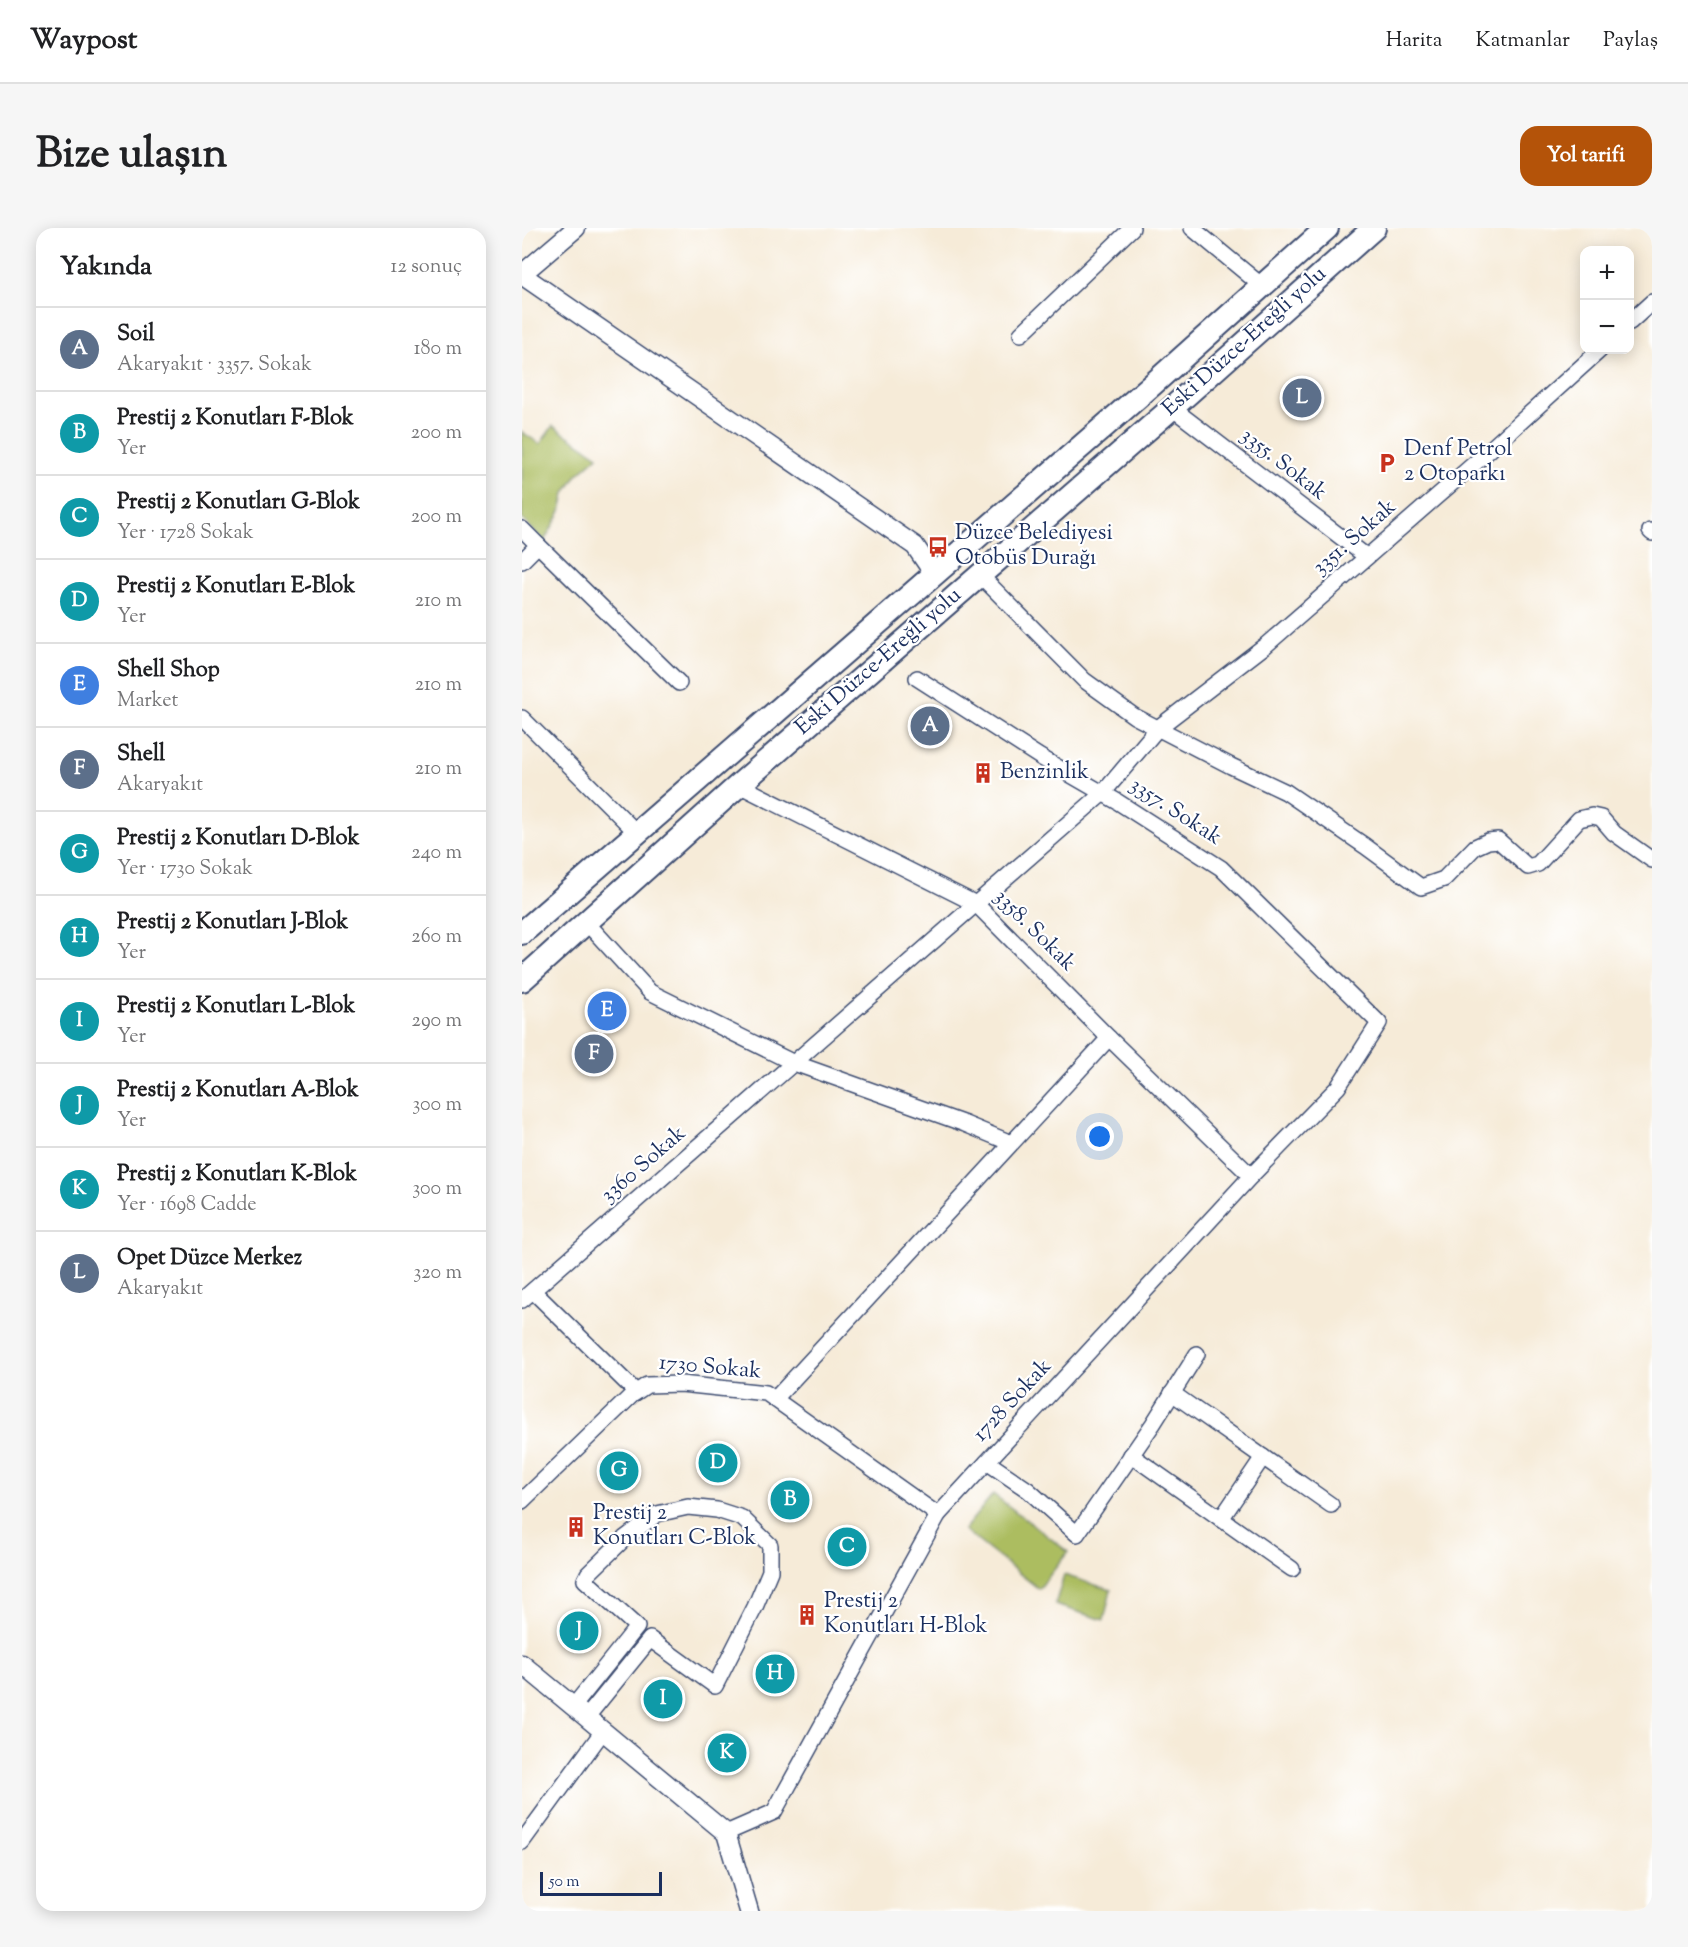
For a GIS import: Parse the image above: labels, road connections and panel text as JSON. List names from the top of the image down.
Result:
{
  "streets": {
    "main road": ["Eski Düzce-Ereğli yolu"],
    "street": [
      "3355. Sokak",
      "3351. Sokak",
      "3357. Sokak",
      "3358. Sokak",
      "3360 Sokak",
      "1730 Sokak",
      "1728 Sokak"
    ]
  },
  "crossings": [
    ["Eski Düzce-Ereğli yolu", "3355. Sokak"],
    ["Eski Düzce-Ereğli yolu", "3358. Sokak"],
    ["3355. Sokak", "3351. Sokak"],
    ["3351. Sokak", "3357. Sokak"],
    ["3351. Sokak", "3358. Sokak"],
    ["3351. Sokak", "3360 Sokak"],
    ["3357. Sokak", "1728 Sokak"],
    ["3358. Sokak", "3360 Sokak"],
    ["3358. Sokak", "1728 Sokak"],
    ["1730 Sokak", "1728 Sokak"]
  ],
  "places": {
    "parking": ["Denf Petrol 2 Otoparkı"],
    "bus stop": ["Düzce Belediyesi Otobüs Durağı"],
    "building": ["Benzinlik", "Prestij 2 Konutları C-Blok", "Prestij 2 Konutları H-Blok"]
  },
  "scale_bar": "50 m",
  "page": {
    "header": "Waypost",
    "nav": ["Harita", "Katmanlar", "Paylaş"],
    "title": "Bize ulaşın",
    "buttons": "Yol tarifi",
    "heading": ["Yakında", "12 sonuç"],
    "map_buttons": ["+", "−"],
    "list": [
      {
        "mark": "A",
        "name": "Soil",
        "note": "Akaryakıt · 3357. Sokak",
        "value": "180 m"
      },
      {
        "mark": "B",
        "name": "Prestij 2 Konutları F-Blok",
        "note": "Yer",
        "value": "200 m"
      },
      {
        "mark": "C",
        "name": "Prestij 2 Konutları G-Blok",
        "note": "Yer · 1728 Sokak",
        "value": "200 m"
      },
      {
        "mark": "D",
        "name": "Prestij 2 Konutları E-Blok",
        "note": "Yer",
        "value": "210 m"
      },
      {
        "mark": "E",
        "name": "Shell Shop",
        "note": "Market",
        "value": "210 m"
      },
      {
        "mark": "F",
        "name": "Shell",
        "note": "Akaryakıt",
        "value": "210 m"
      },
      {
        "mark": "G",
        "name": "Prestij 2 Konutları D-Blok",
        "note": "Yer · 1730 Sokak",
        "value": "240 m"
      },
      {
        "mark": "H",
        "name": "Prestij 2 Konutları J-Blok",
        "note": "Yer",
        "value": "260 m"
      },
      {
        "mark": "I",
        "name": "Prestij 2 Konutları L-Blok",
        "note": "Yer",
        "value": "290 m"
      },
      {
        "mark": "J",
        "name": "Prestij 2 Konutları A-Blok",
        "note": "Yer",
        "value": "300 m"
      },
      {
        "mark": "K",
        "name": "Prestij 2 Konutları K-Blok",
        "note": "Yer · 1698 Cadde",
        "value": "300 m"
      },
      {
        "mark": "L",
        "name": "Opet Düzce Merkez",
        "note": "Akaryakıt",
        "value": "320 m"
      }
    ],
    "pins": [
      "L",
      "A",
      "E",
      "F",
      "D",
      "G",
      "B",
      "C",
      "J",
      "H",
      "I",
      "K"
    ],
    "scale": "50 m"
  }
}
